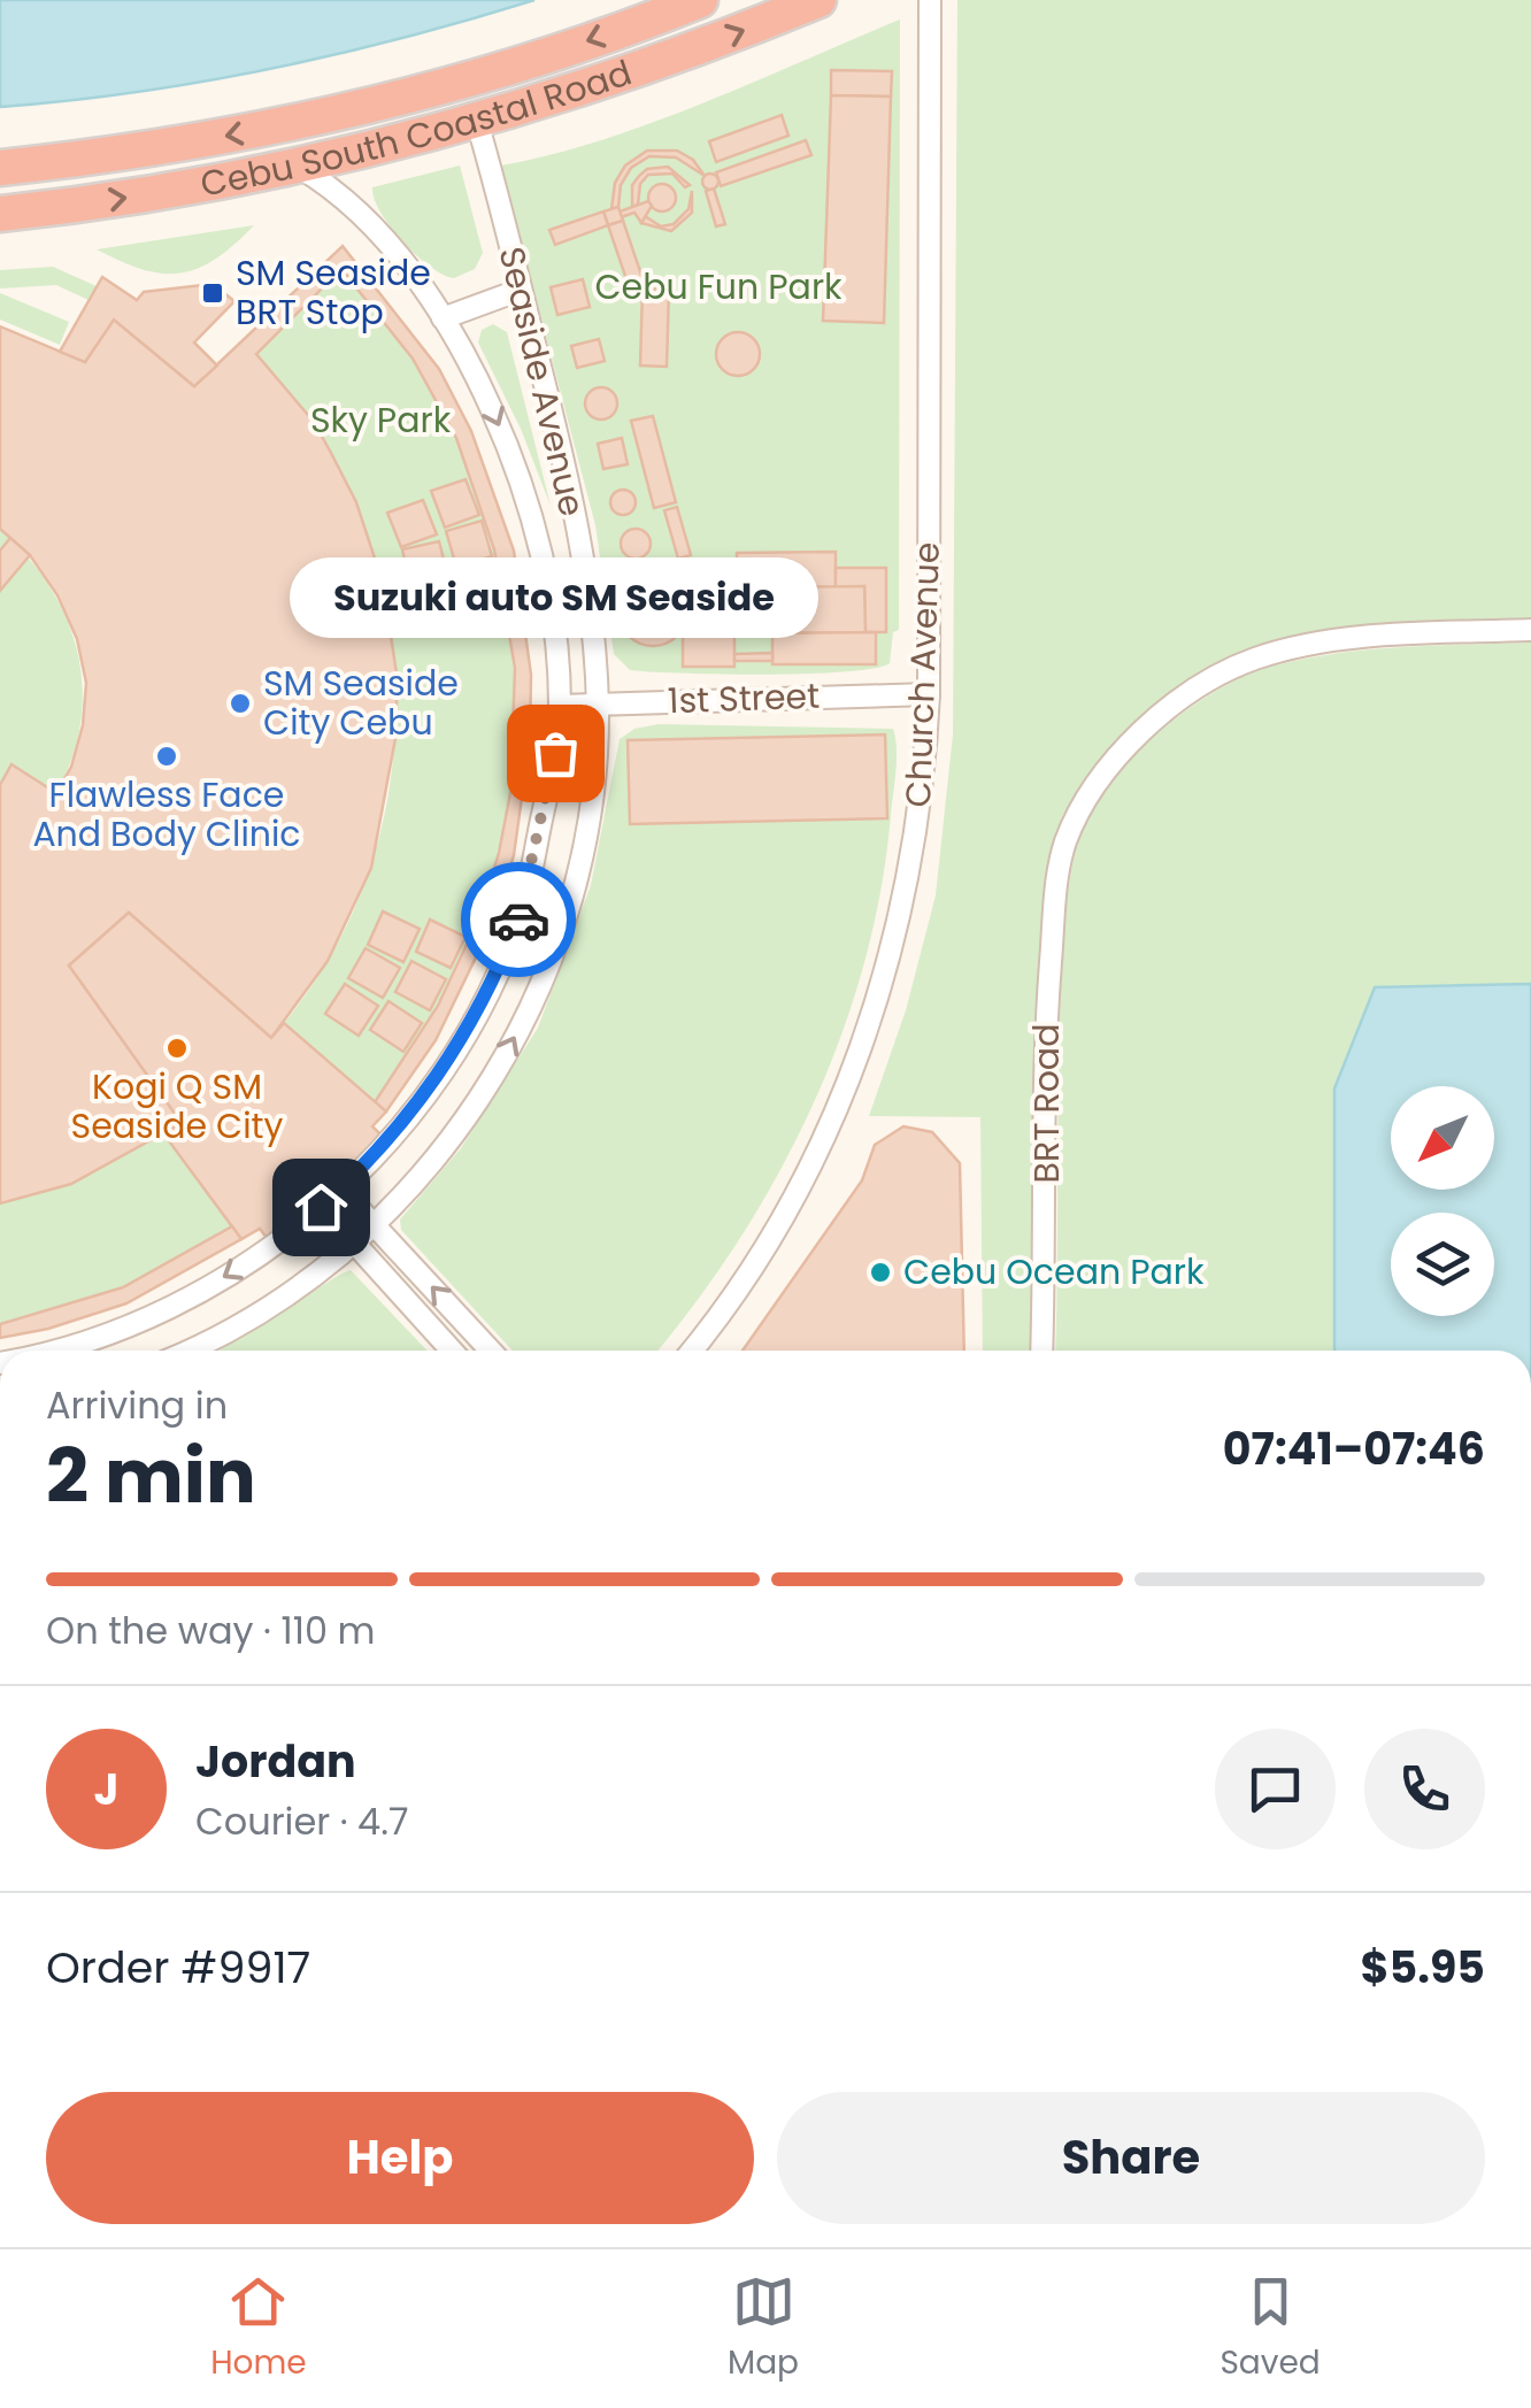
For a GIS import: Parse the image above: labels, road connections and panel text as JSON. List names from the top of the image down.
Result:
{
  "streets": {
    "highway": ["Cebu South Coastal Road"],
    "street": [
      "Seaside Avenue",
      "Church Avenue",
      "1st Street",
      "BRT Road"
    ]
  },
  "crossings": [
    ["Cebu South Coastal Road", "Seaside Avenue"],
    ["Seaside Avenue", "1st Street"],
    ["Church Avenue", "1st Street"]
  ],
  "parks": ["Cebu Fun Park", "Sky Park"],
  "places": {
    "transit": ["SM Seaside BRT Stop"],
    "other": [
      "SM Seaside City Cebu",
      "Suzuki auto SM Seaside",
      "Flawless Face And Body Clinic",
      "Kogi Q SM Seaside City",
      "Cebu Ocean Park"
    ]
  },
  "north": "bottom left",
  "page": {
    "bubble": "Suzuki auto SM Seaside",
    "heading": ["2 min", "Arriving in", "07:41–07:46"],
    "panel": [
      "Jordan",
      "Courier · 4.7",
      "Order #9917",
      "$5.95"
    ],
    "bar": "On the way · 110 m",
    "round": "J",
    "buttons": ["Help", "Share"],
    "tabs": ["Home", "Map", "Saved"]
  }
}
